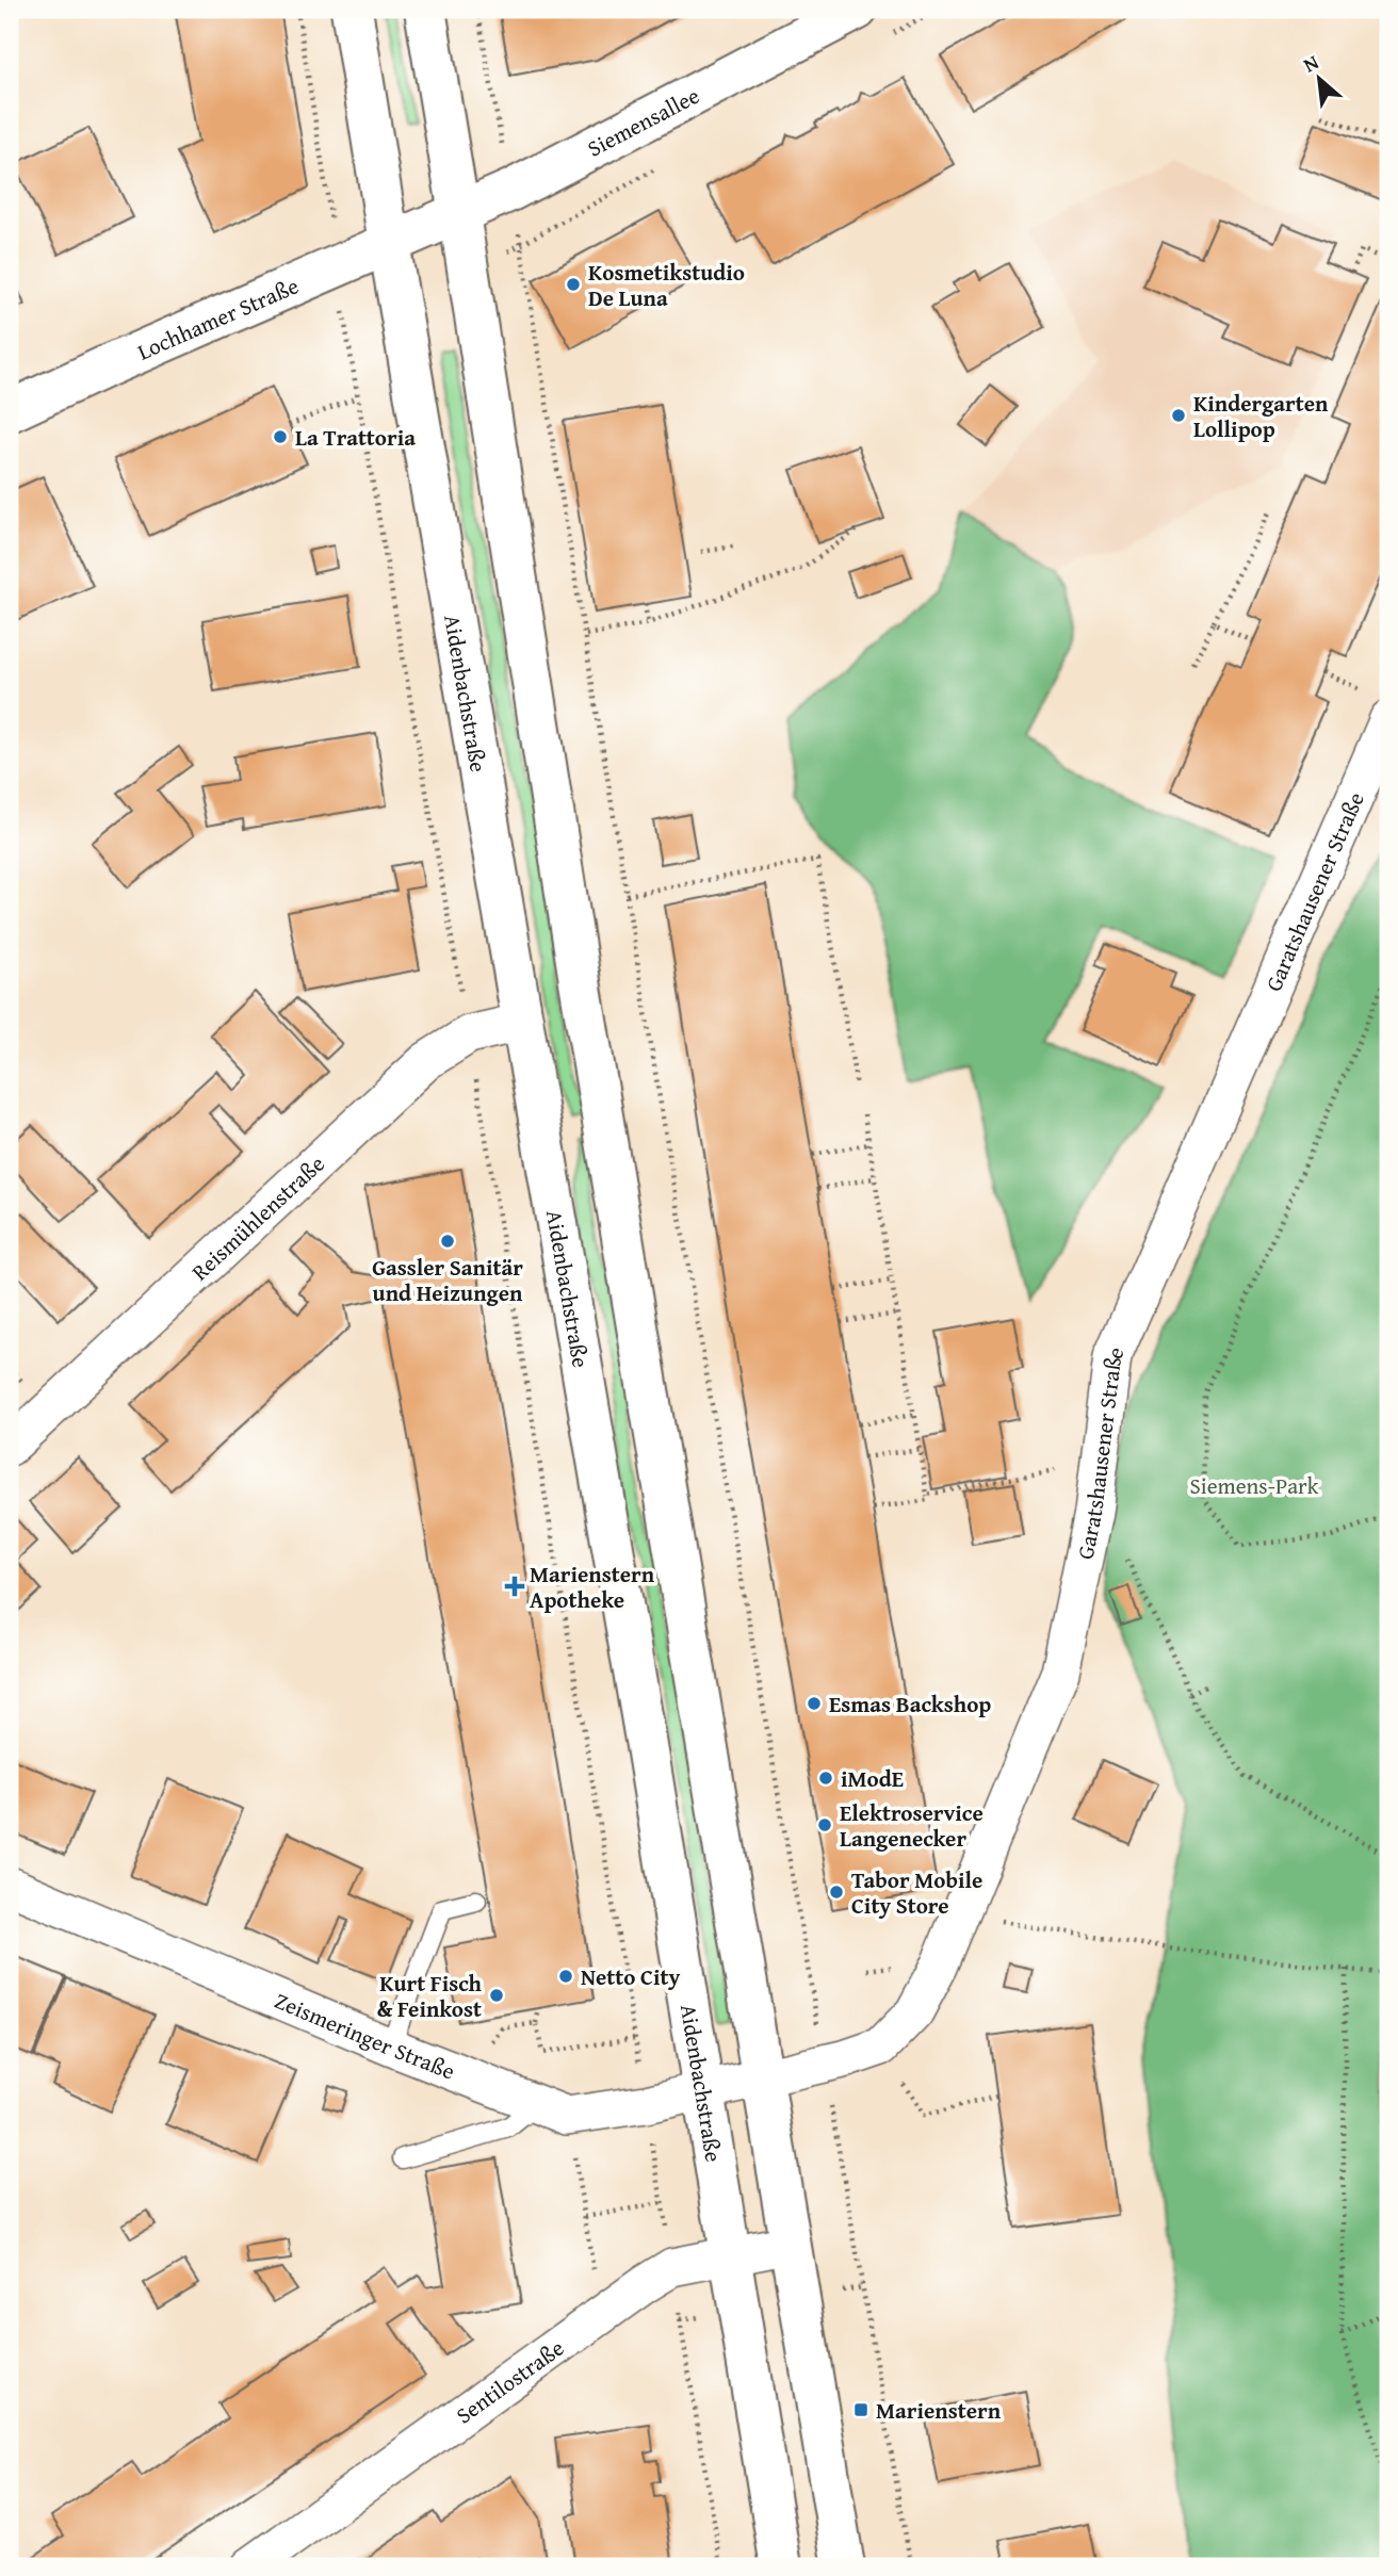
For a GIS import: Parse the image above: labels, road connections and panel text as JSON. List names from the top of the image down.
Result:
{
  "streets": {
    "street": [
      "Siemensallee",
      "Lochhamer Straße",
      "Aidenbachstraße",
      "Garatshausener Straße",
      "Reismühlenstraße",
      "Zeismeringer Straße",
      "Sentilostraße"
    ]
  },
  "crossings": [
    ["Siemensallee", "Lochhamer Straße"],
    ["Siemensallee", "Aidenbachstraße"],
    ["Lochhamer Straße", "Aidenbachstraße"],
    ["Aidenbachstraße", "Garatshausener Straße"],
    ["Aidenbachstraße", "Reismühlenstraße"],
    ["Aidenbachstraße", "Sentilostraße"]
  ],
  "parks": ["Siemens-Park"],
  "places": {
    "other": [
      "Kosmetikstudio De Luna",
      "Kindergarten Lollipop",
      "La Trattoria",
      "Gassler Sanitär und Heizungen",
      "Esmas Backshop",
      "iModE",
      "Elektroservice Langenecker",
      "Tabor Mobile City Store",
      "Netto City",
      "Kurt Fisch & Feinkost"
    ],
    "health": ["Marienstern Apotheke"],
    "transit": ["Marienstern"]
  },
  "north": "top left"
}
